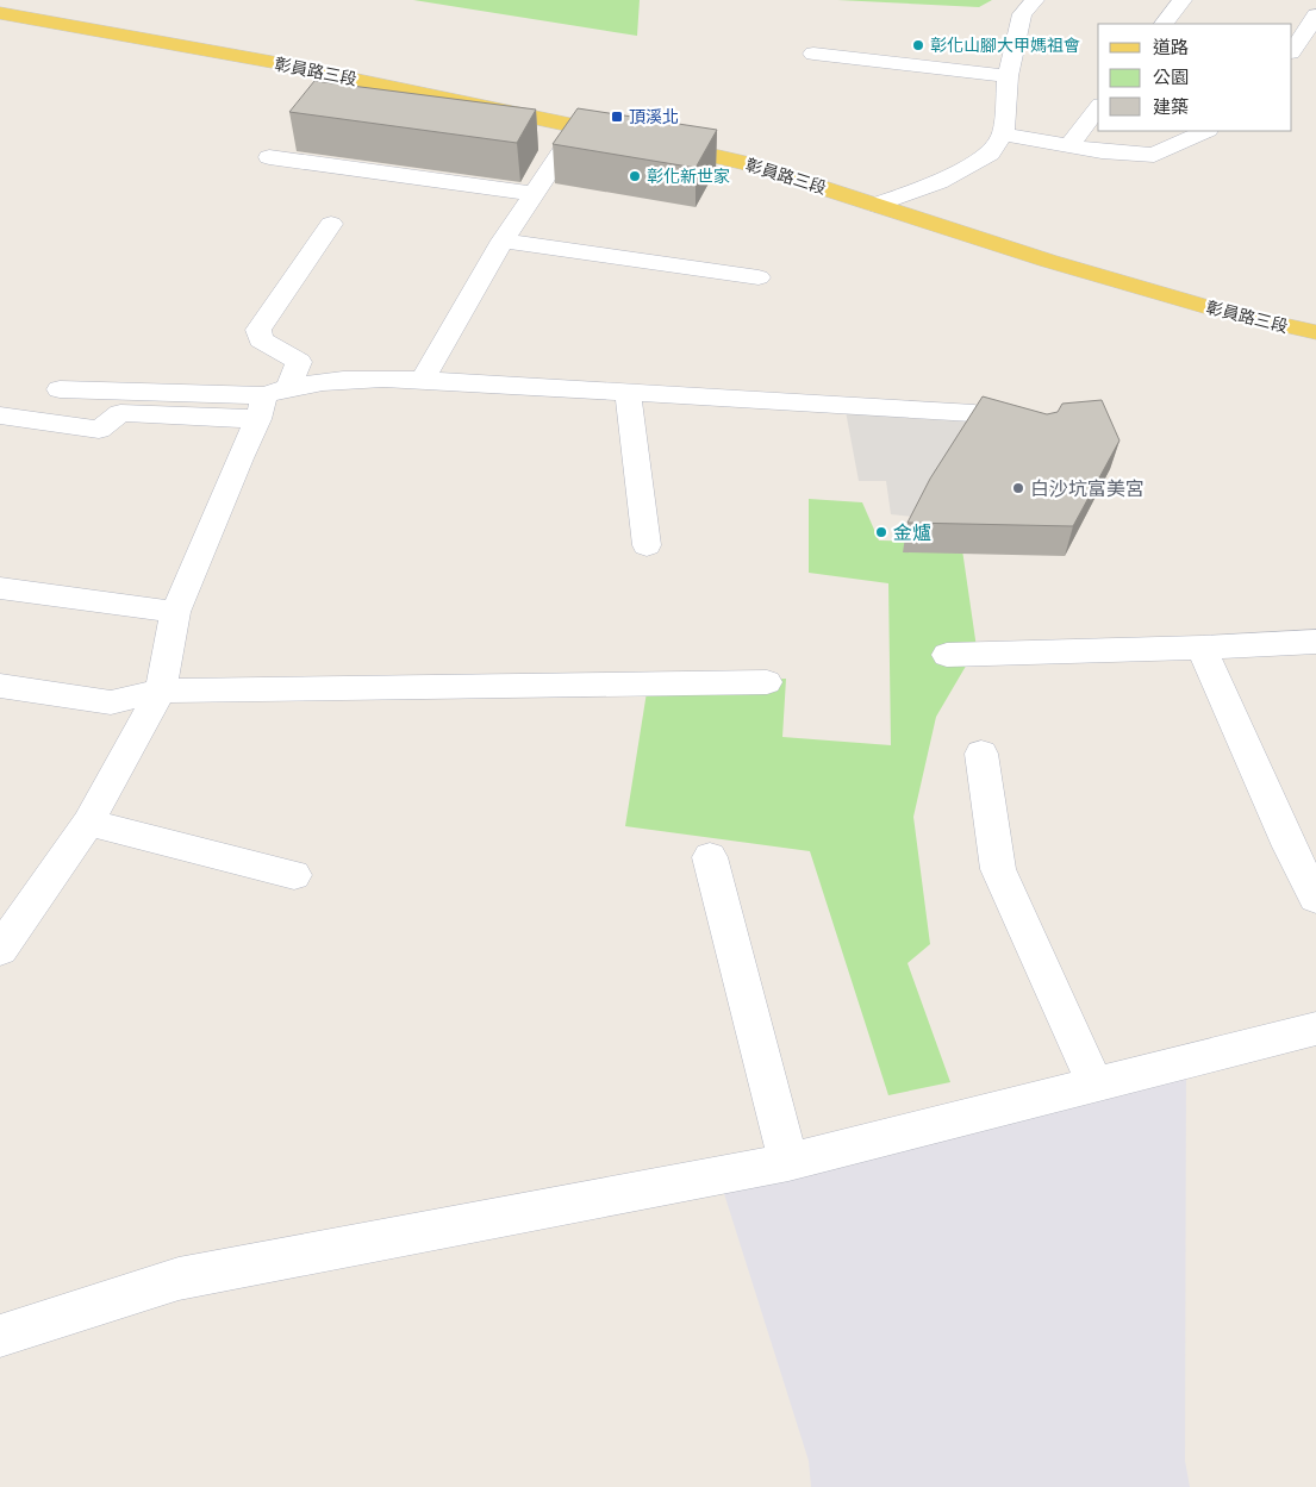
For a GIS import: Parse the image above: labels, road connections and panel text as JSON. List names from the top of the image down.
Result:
{
  "streets": {
    "main road": ["彰員路三段"]
  },
  "places": {
    "other": [
      "彰化山腳大甲媽祖會",
      "彰化新世家",
      "白沙坑富美宮",
      "金爐"
    ],
    "transit": ["頂溪北"]
  },
  "legend": ["道路", "公園", "建築"]
}
